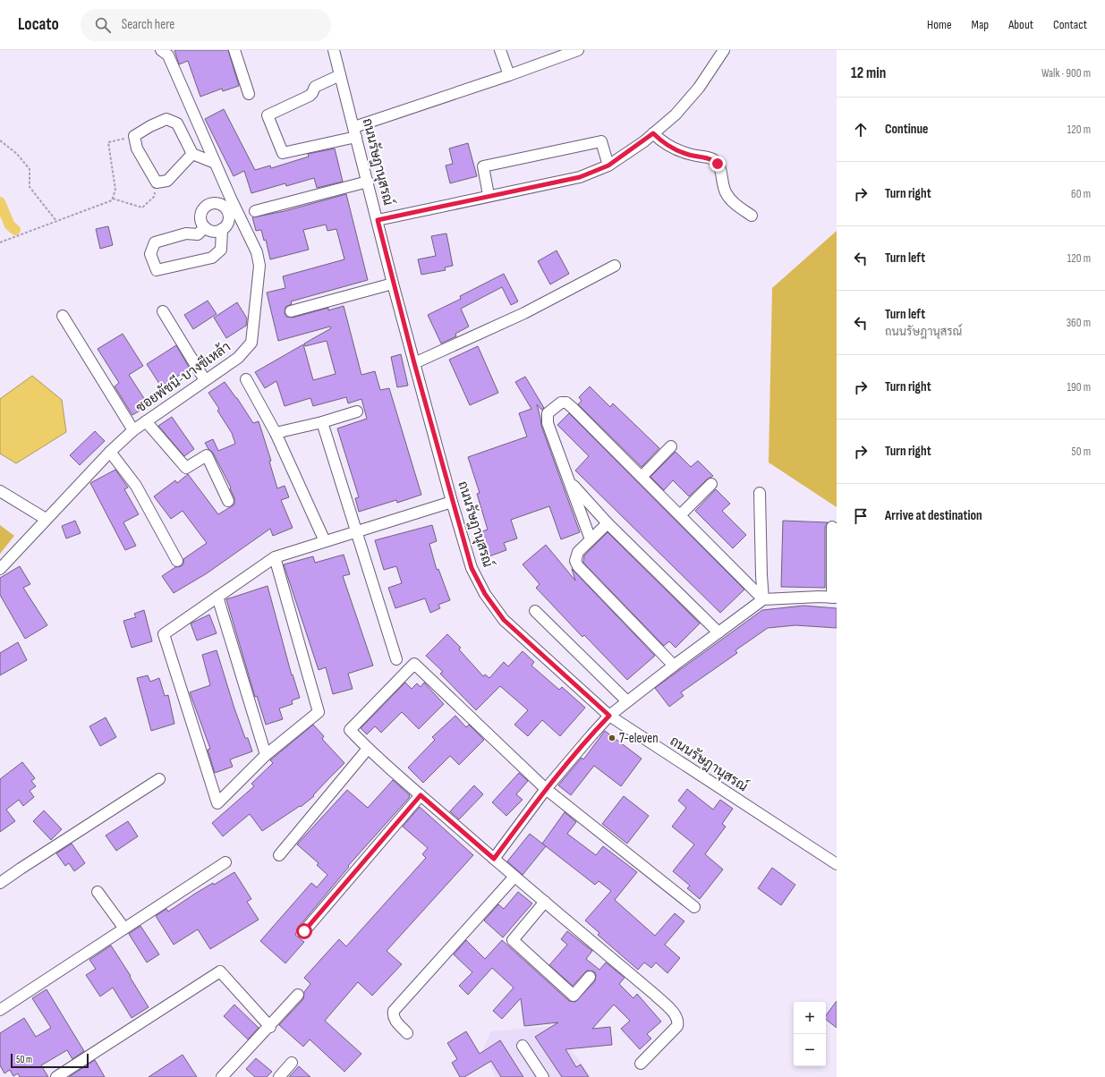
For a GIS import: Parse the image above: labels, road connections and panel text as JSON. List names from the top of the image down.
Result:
{
  "streets": {
    "street": ["ถนนรัษฎานุสรณ์", "ซอยพัชนี-บางชีเหล้า"]
  },
  "places": ["7-eleven"],
  "scale_bar": "50 m",
  "page": {
    "header": "Locato",
    "search": "Search here",
    "nav": [
      "Home",
      "Map",
      "About",
      "Contact"
    ],
    "heading": ["12 min", "Walk · 900 m"],
    "list": [
      ["Continue", "120 m"],
      ["Turn right", "60 m"],
      ["Turn left", "120 m"],
      ["Turn left", "ถนนรัษฎานุสรณ์", "360 m"],
      ["Turn right", "190 m"],
      ["Turn right", "50 m"],
      "Arrive at destination"
    ],
    "map_buttons": ["+", "−"],
    "scale": "50 m"
  }
}
